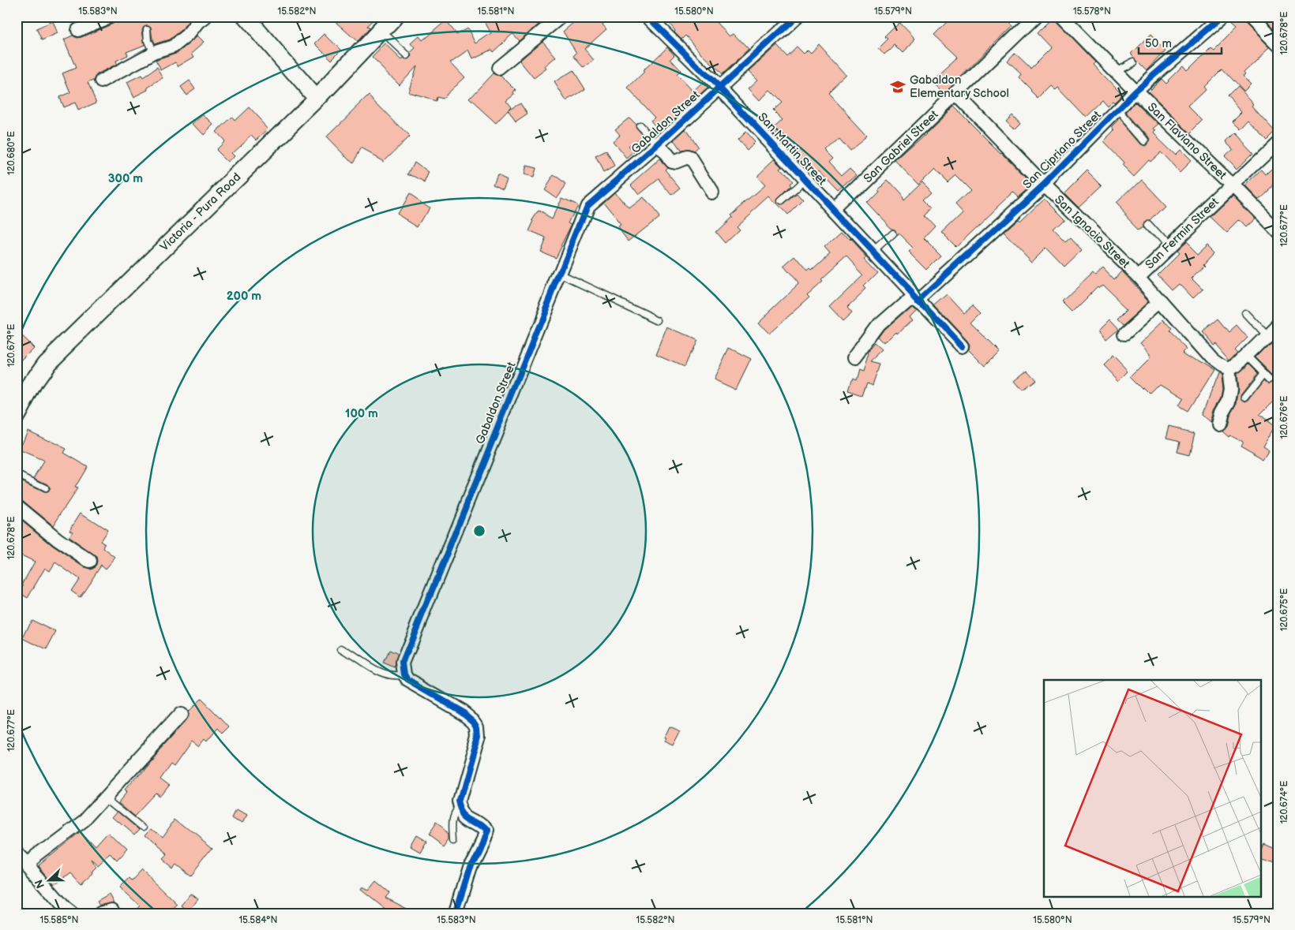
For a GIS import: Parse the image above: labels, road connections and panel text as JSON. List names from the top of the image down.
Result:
{
  "streets": {
    "main road": ["Victoria - Pura Road"],
    "street": [
      "Gabaldon Street",
      "San Flaviano Street",
      "San Gabriel Street",
      "San Martin Street",
      "San Cipriano Street",
      "San Ignacio Street",
      "San Fermin Street"
    ]
  },
  "crossings": [
    ["Gabaldon Street", "San Martin Street"],
    ["San Flaviano Street", "San Cipriano Street"],
    ["San Flaviano Street", "San Fermin Street"],
    ["San Gabriel Street", "San Martin Street"],
    ["San Gabriel Street", "San Ignacio Street"],
    ["San Martin Street", "San Cipriano Street"],
    ["San Cipriano Street", "San Ignacio Street"],
    ["San Ignacio Street", "San Fermin Street"]
  ],
  "places": {
    "school or university": ["Gabaldon Elementary School"]
  },
  "scale_bar": "50 m",
  "north": "left",
  "coordinates": [
    "15.583°N",
    "15.582°N",
    "15.581°N",
    "15.580°N",
    "15.579°N",
    "15.578°N",
    "120.678°E",
    "120.680°E",
    "120.677°E",
    "120.679°E",
    "120.676°E",
    "120.675°E",
    "120.674°E",
    "15.585°N",
    "15.584°N"
  ],
  "rings": ["300 m", "200 m", "100 m"]
}
